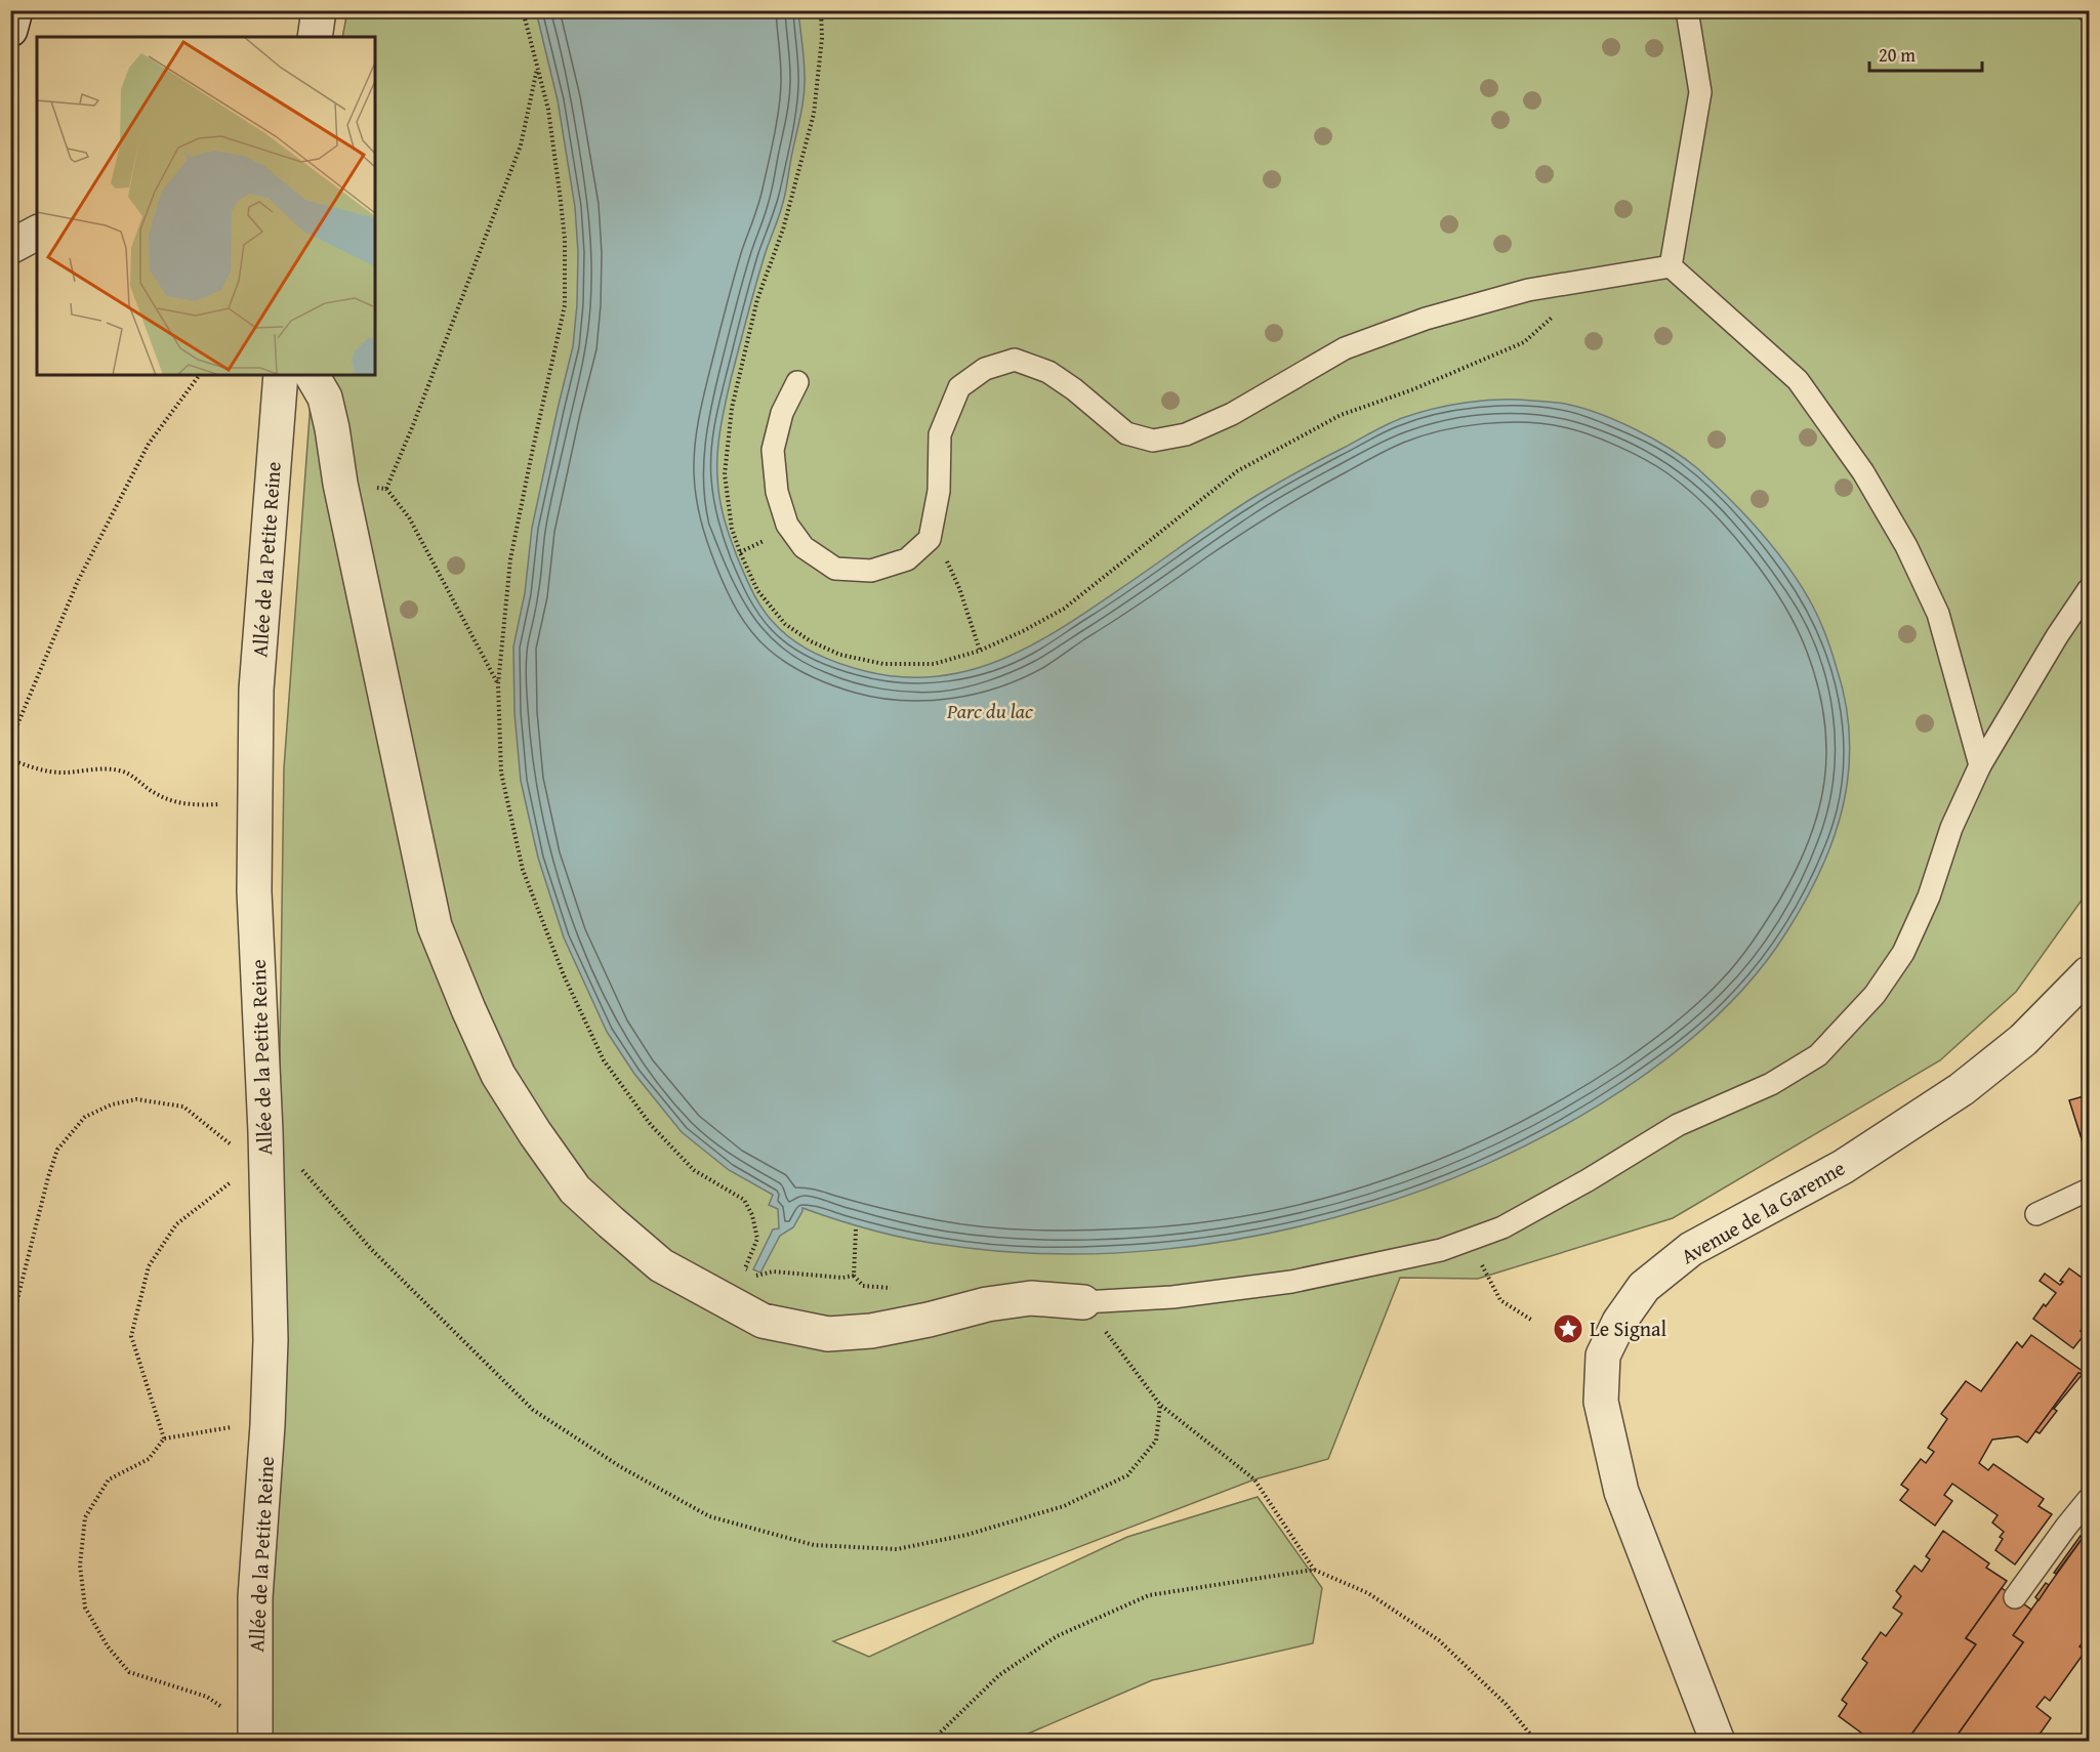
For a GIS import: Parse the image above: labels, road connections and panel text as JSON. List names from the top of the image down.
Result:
{
  "streets": {
    "street": ["Allée de la Petite Reine", "Avenue de la Garenne"]
  },
  "parks": ["Parc du lac"],
  "places": {
    "place": ["Le Signal"]
  },
  "scale_bar": "20 m"
}
